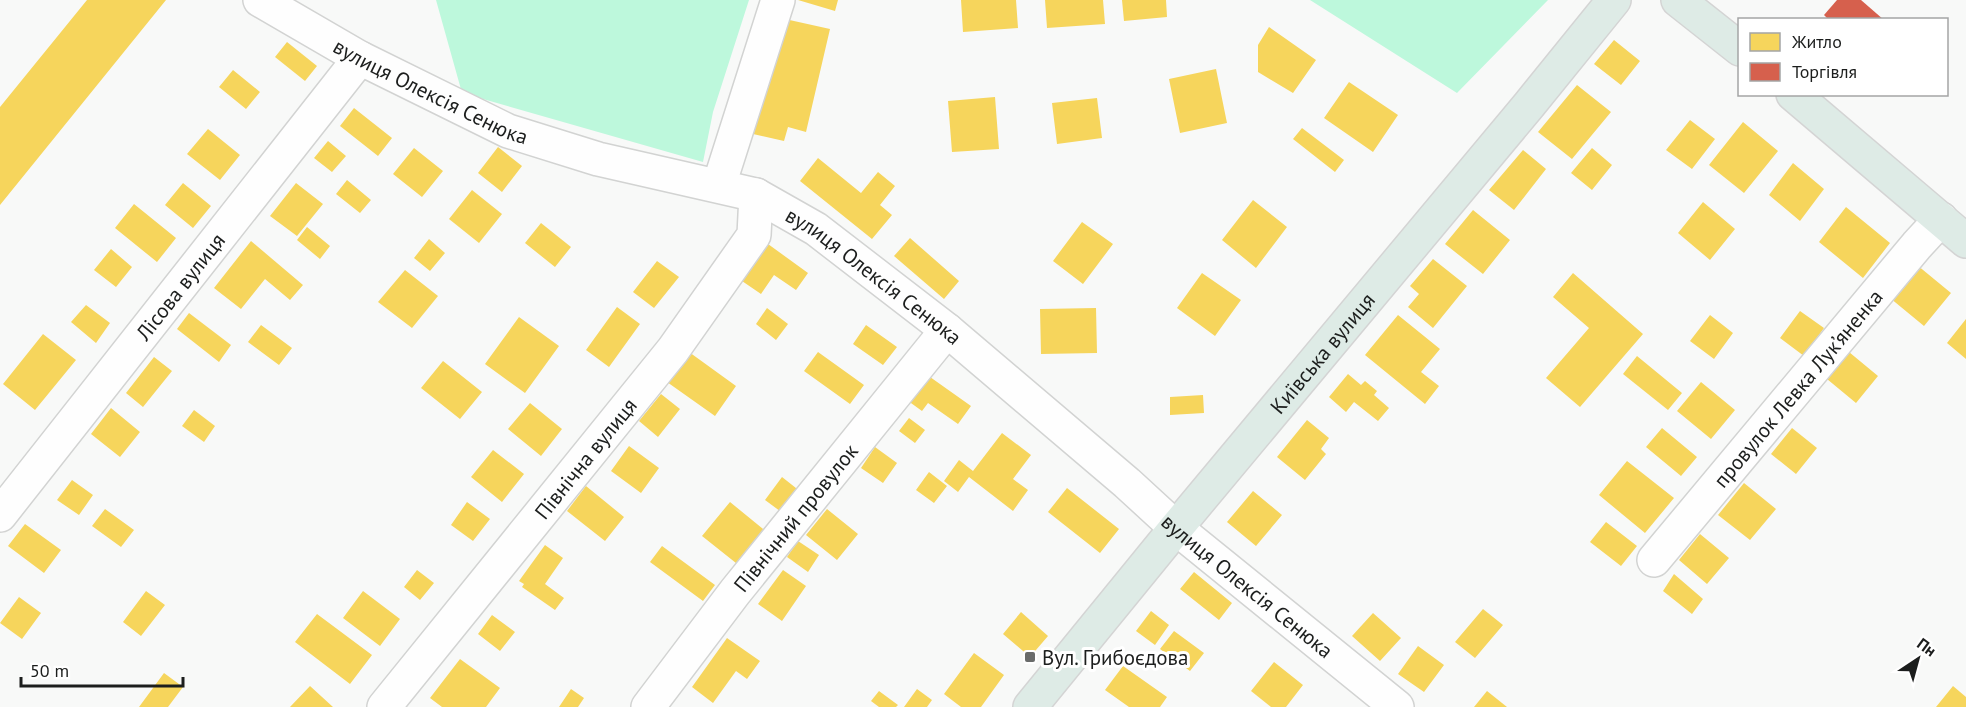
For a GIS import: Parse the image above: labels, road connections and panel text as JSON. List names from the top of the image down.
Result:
{
  "streets": {
    "main road": ["Київська вулиця"],
    "street": [
      "вулиця Олексія Сенюка",
      "Лісова вулиця",
      "провулок Левка Лук’яненка",
      "Північна вулиця",
      "Північний провулок"
    ]
  },
  "crossings": [
    ["вулиця Олексія Сенюка", "Лісова вулиця"],
    ["вулиця Олексія Сенюка", "Київська вулиця"],
    ["вулиця Олексія Сенюка", "Північна вулиця"],
    ["вулиця Олексія Сенюка", "Північний провулок"]
  ],
  "places": {
    "transit": ["Вул. Грибоєдова"]
  },
  "legend": ["Житло", "Торгівля"],
  "scale_bar": "50 m",
  "north": "top right"
}
